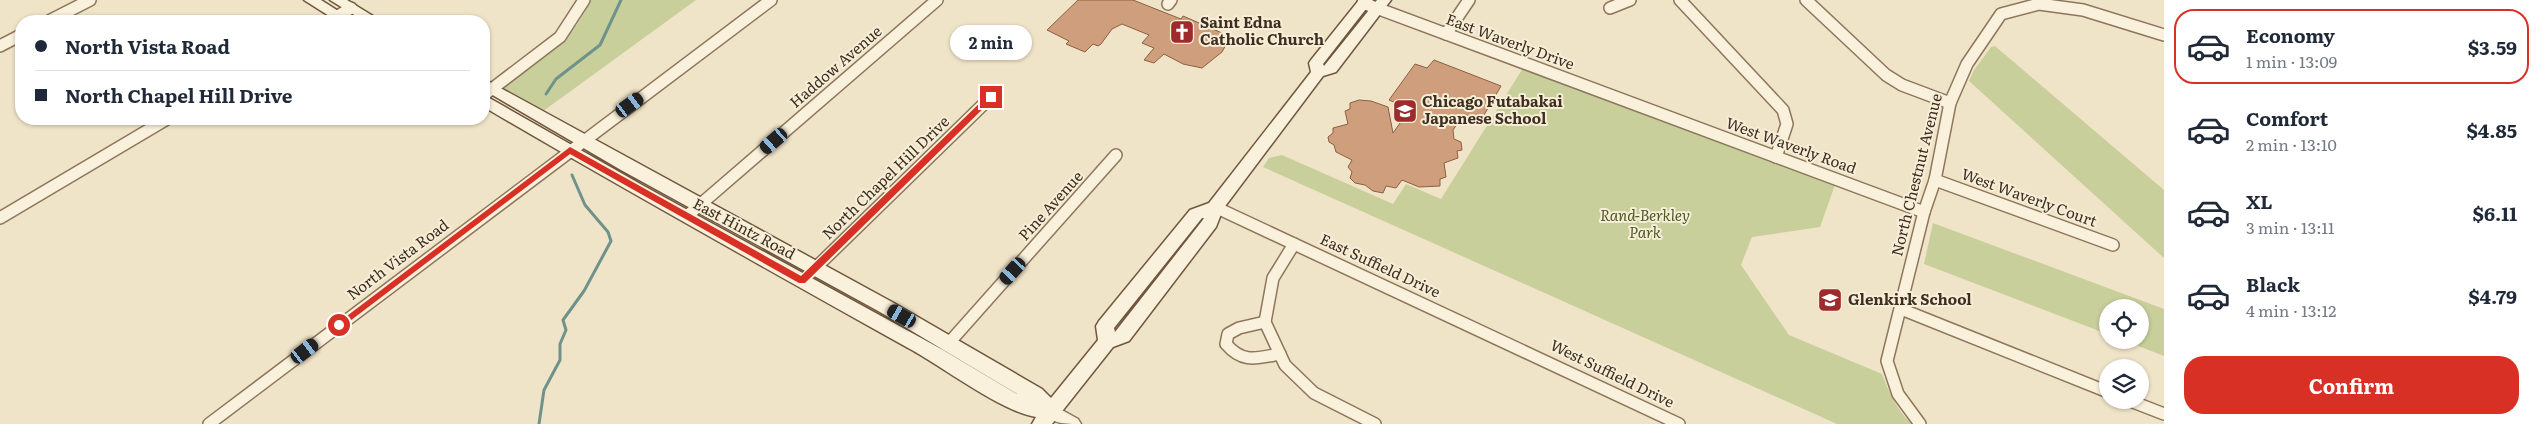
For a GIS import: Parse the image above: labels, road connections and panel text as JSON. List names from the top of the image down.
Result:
{
  "streets": {
    "main road": ["East Hintz Road"],
    "street": [
      "East Waverly Drive",
      "Haddow Avenue",
      "West Waverly Road",
      "North Chestnut Avenue",
      "North Chapel Hill Drive",
      "West Waverly Court",
      "Pine Avenue",
      "North Vista Road",
      "East Suffield Drive",
      "West Suffield Drive"
    ]
  },
  "crossings": [
    ["East Waverly Drive", "West Waverly Road"],
    ["Haddow Avenue", "East Hintz Road"],
    ["West Waverly Road", "North Chestnut Avenue"],
    ["North Chestnut Avenue", "West Waverly Court"],
    ["North Chapel Hill Drive", "East Hintz Road"],
    ["Pine Avenue", "East Hintz Road"],
    ["East Hintz Road", "North Vista Road"],
    ["East Suffield Drive", "West Suffield Drive"]
  ],
  "parks": ["Rand-Berkley Park"],
  "places": {
    "church": ["Saint Edna Catholic Church"],
    "school or university": ["Chicago Futabakai Japanese School", "Glenkirk School"]
  },
  "page": {
    "list": [
      {
        "name": "Economy",
        "note": "1 min · 13:09",
        "value": "$3.59"
      },
      {
        "name": "Comfort",
        "note": "2 min · 13:10",
        "value": "$4.85"
      },
      {
        "name": "XL",
        "note": "3 min · 13:11",
        "value": "$6.11"
      },
      {
        "name": "Black",
        "note": "4 min · 13:12",
        "value": "$4.79"
      }
    ],
    "banner": ["North Vista Road", "North Chapel Hill Drive"],
    "bubble": "2 min",
    "buttons": "Confirm"
  }
}
